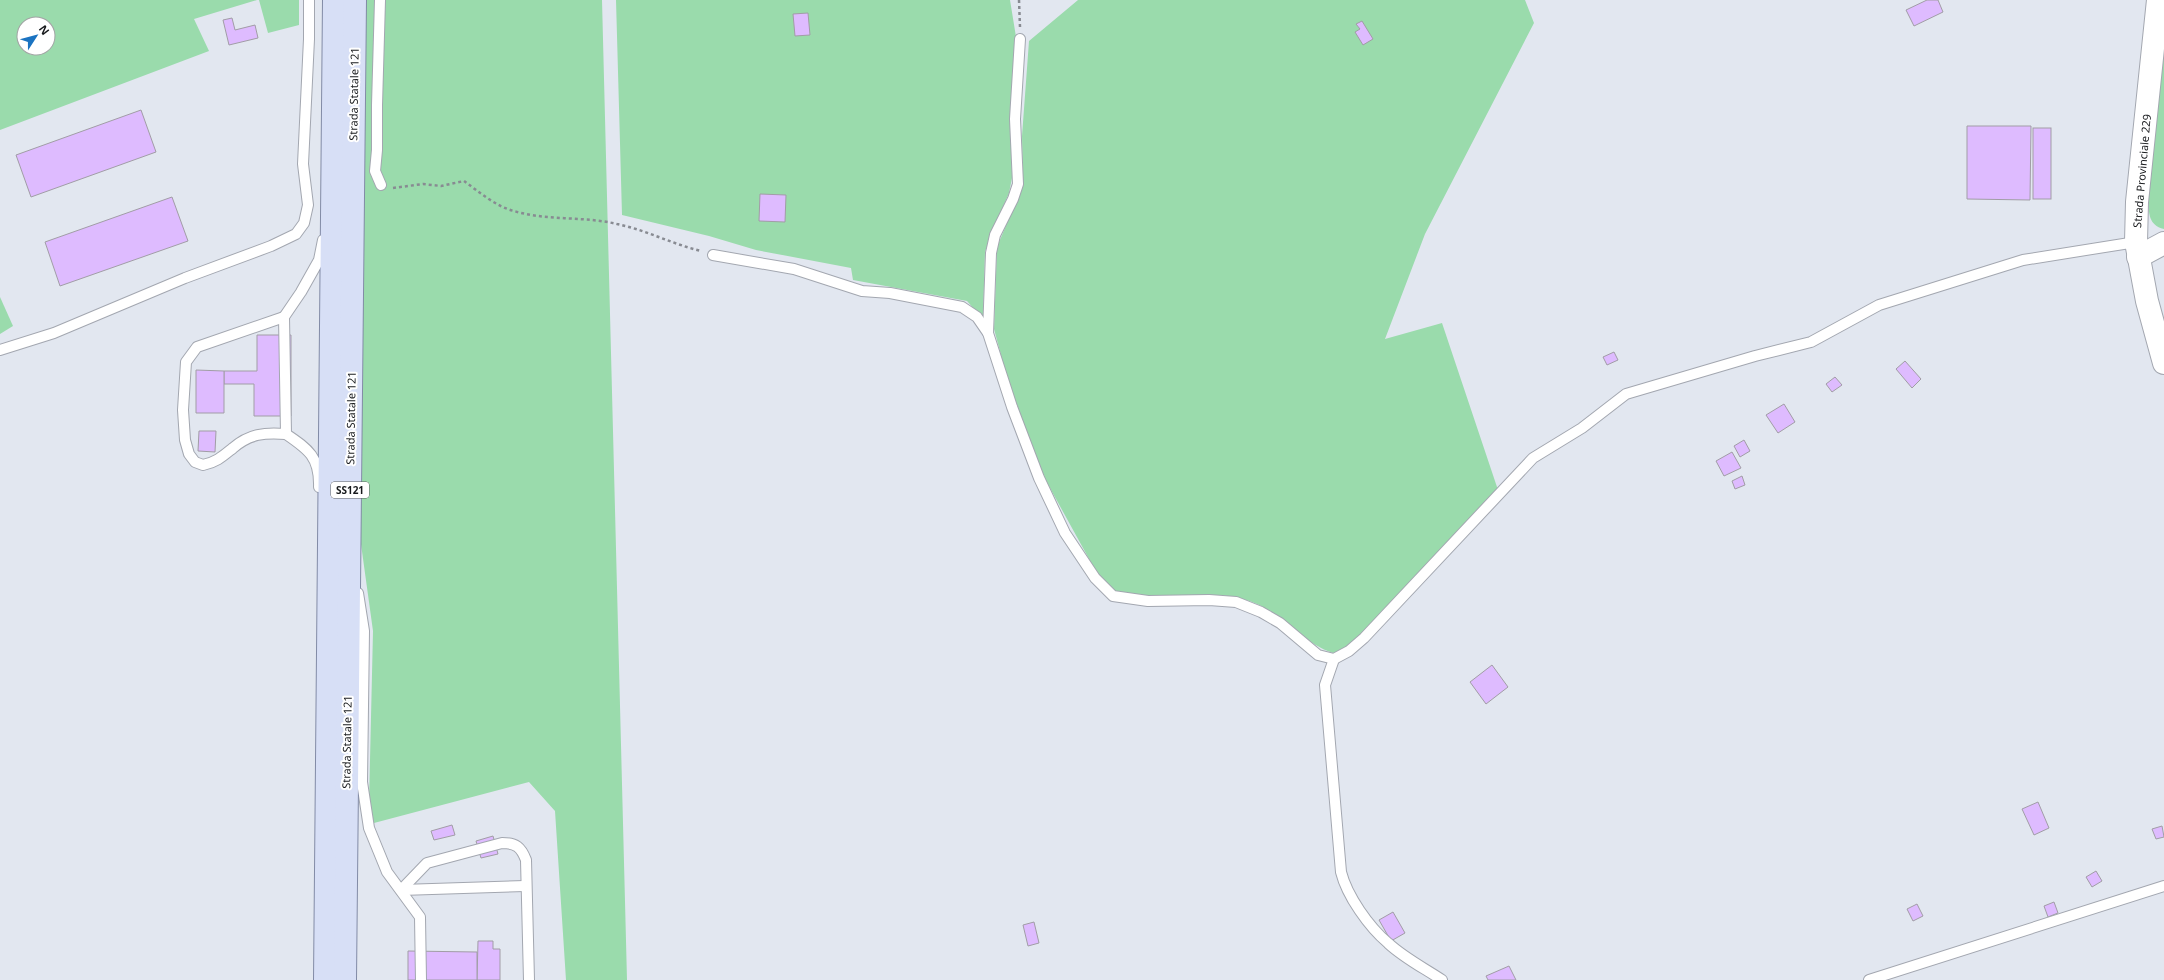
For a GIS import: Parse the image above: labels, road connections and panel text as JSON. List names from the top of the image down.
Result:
{
  "streets": {
    "main road": ["Strada Statale 121", "SS121"],
    "street": ["Strada Provinciale 229"]
  },
  "north": "top right"
}
